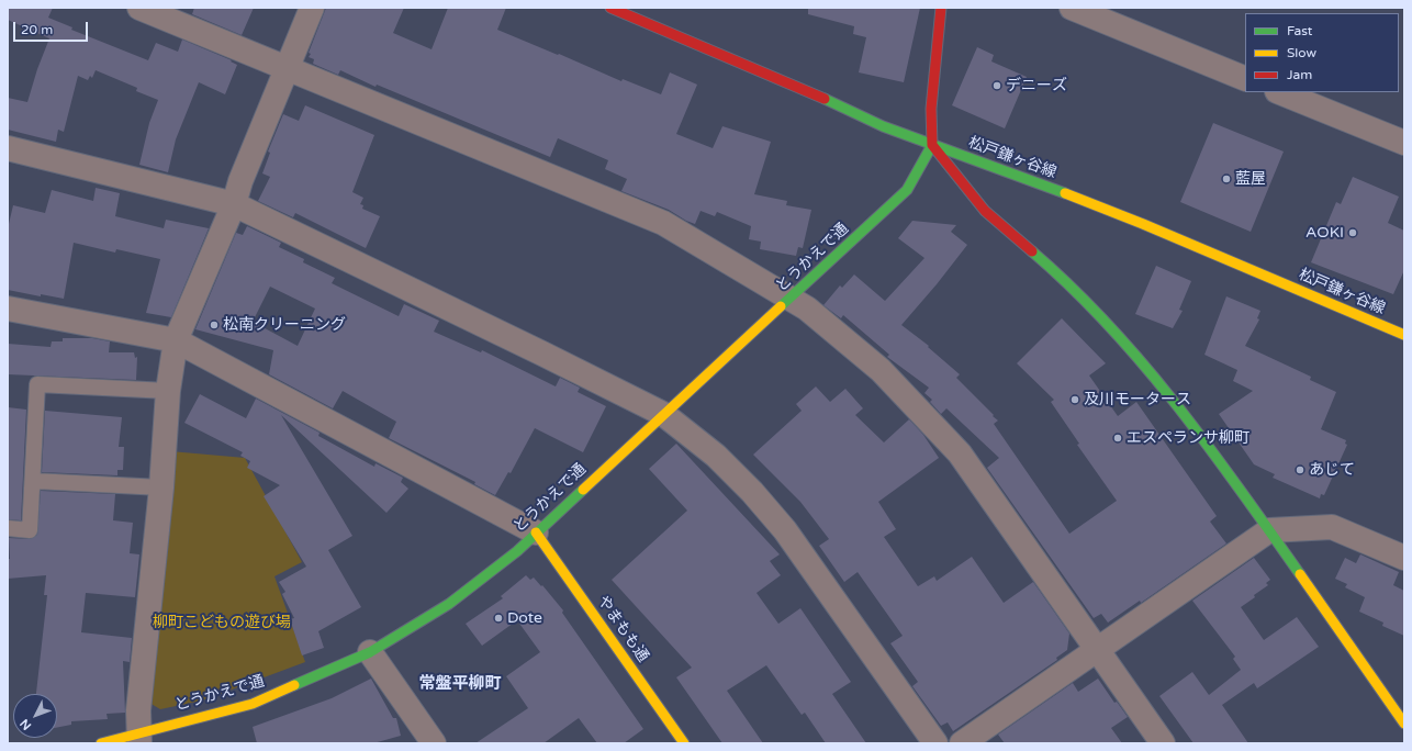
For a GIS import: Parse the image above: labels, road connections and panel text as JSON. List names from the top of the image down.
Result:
{
  "streets": {
    "street": ["松戸鎌ヶ谷線", "とうかえで通", "やまもも通"]
  },
  "crossings": [
    ["松戸鎌ヶ谷線", "とうかえで通"],
    ["とうかえで通", "やまもも通"]
  ],
  "districts": ["常盤平柳町"],
  "parks": ["柳町こどもの遊び場"],
  "places": [
    "デニーズ",
    "藍屋",
    "AOKI",
    "松南クリーニング",
    "及川モータース",
    "エスペランサ柳町",
    "あじて",
    "Dote"
  ],
  "legend": ["Fast", "Slow", "Jam"],
  "scale_bar": "20 m",
  "north": "bottom left"
}
